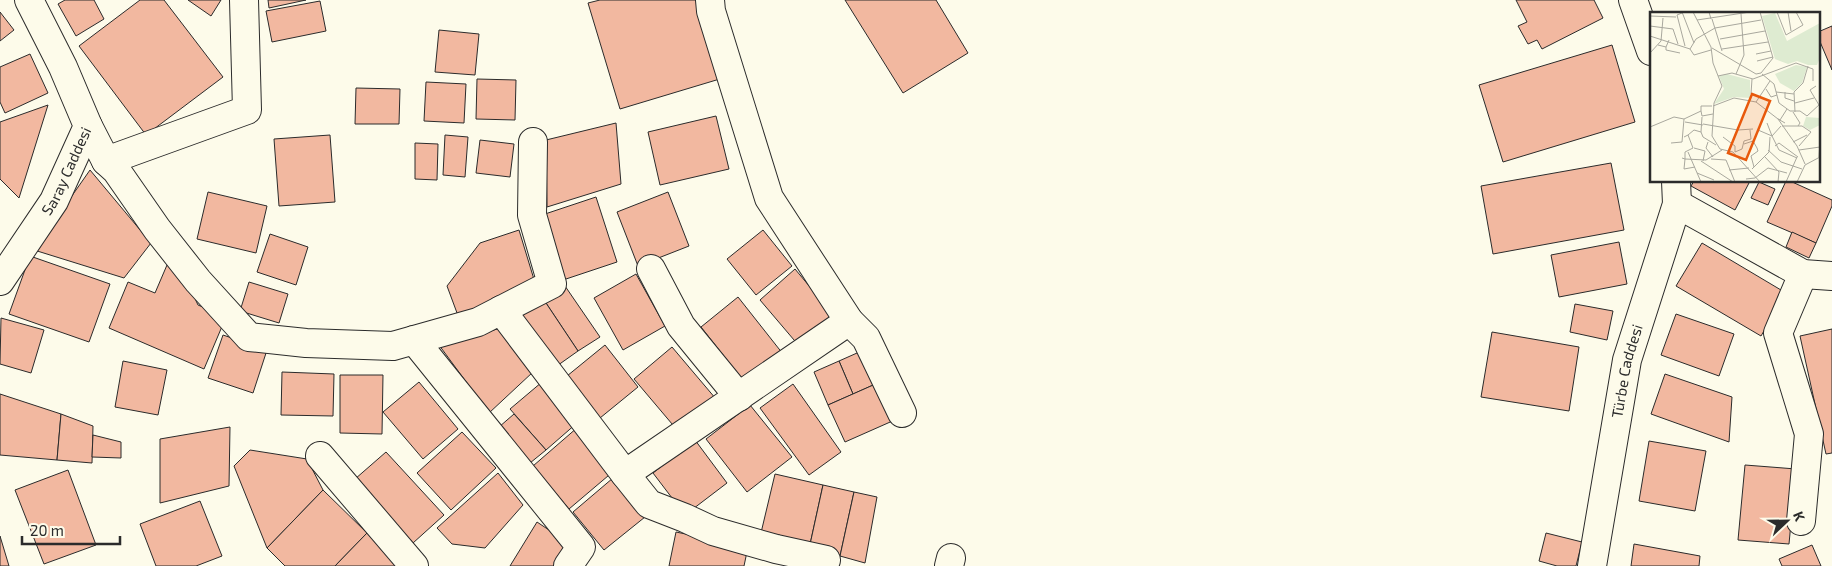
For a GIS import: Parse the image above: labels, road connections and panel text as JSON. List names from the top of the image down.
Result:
{
  "streets": {
    "street": ["Saray Caddesi", "Türbe Caddesi"]
  },
  "scale_bar": "20 m",
  "north": "right"
}
